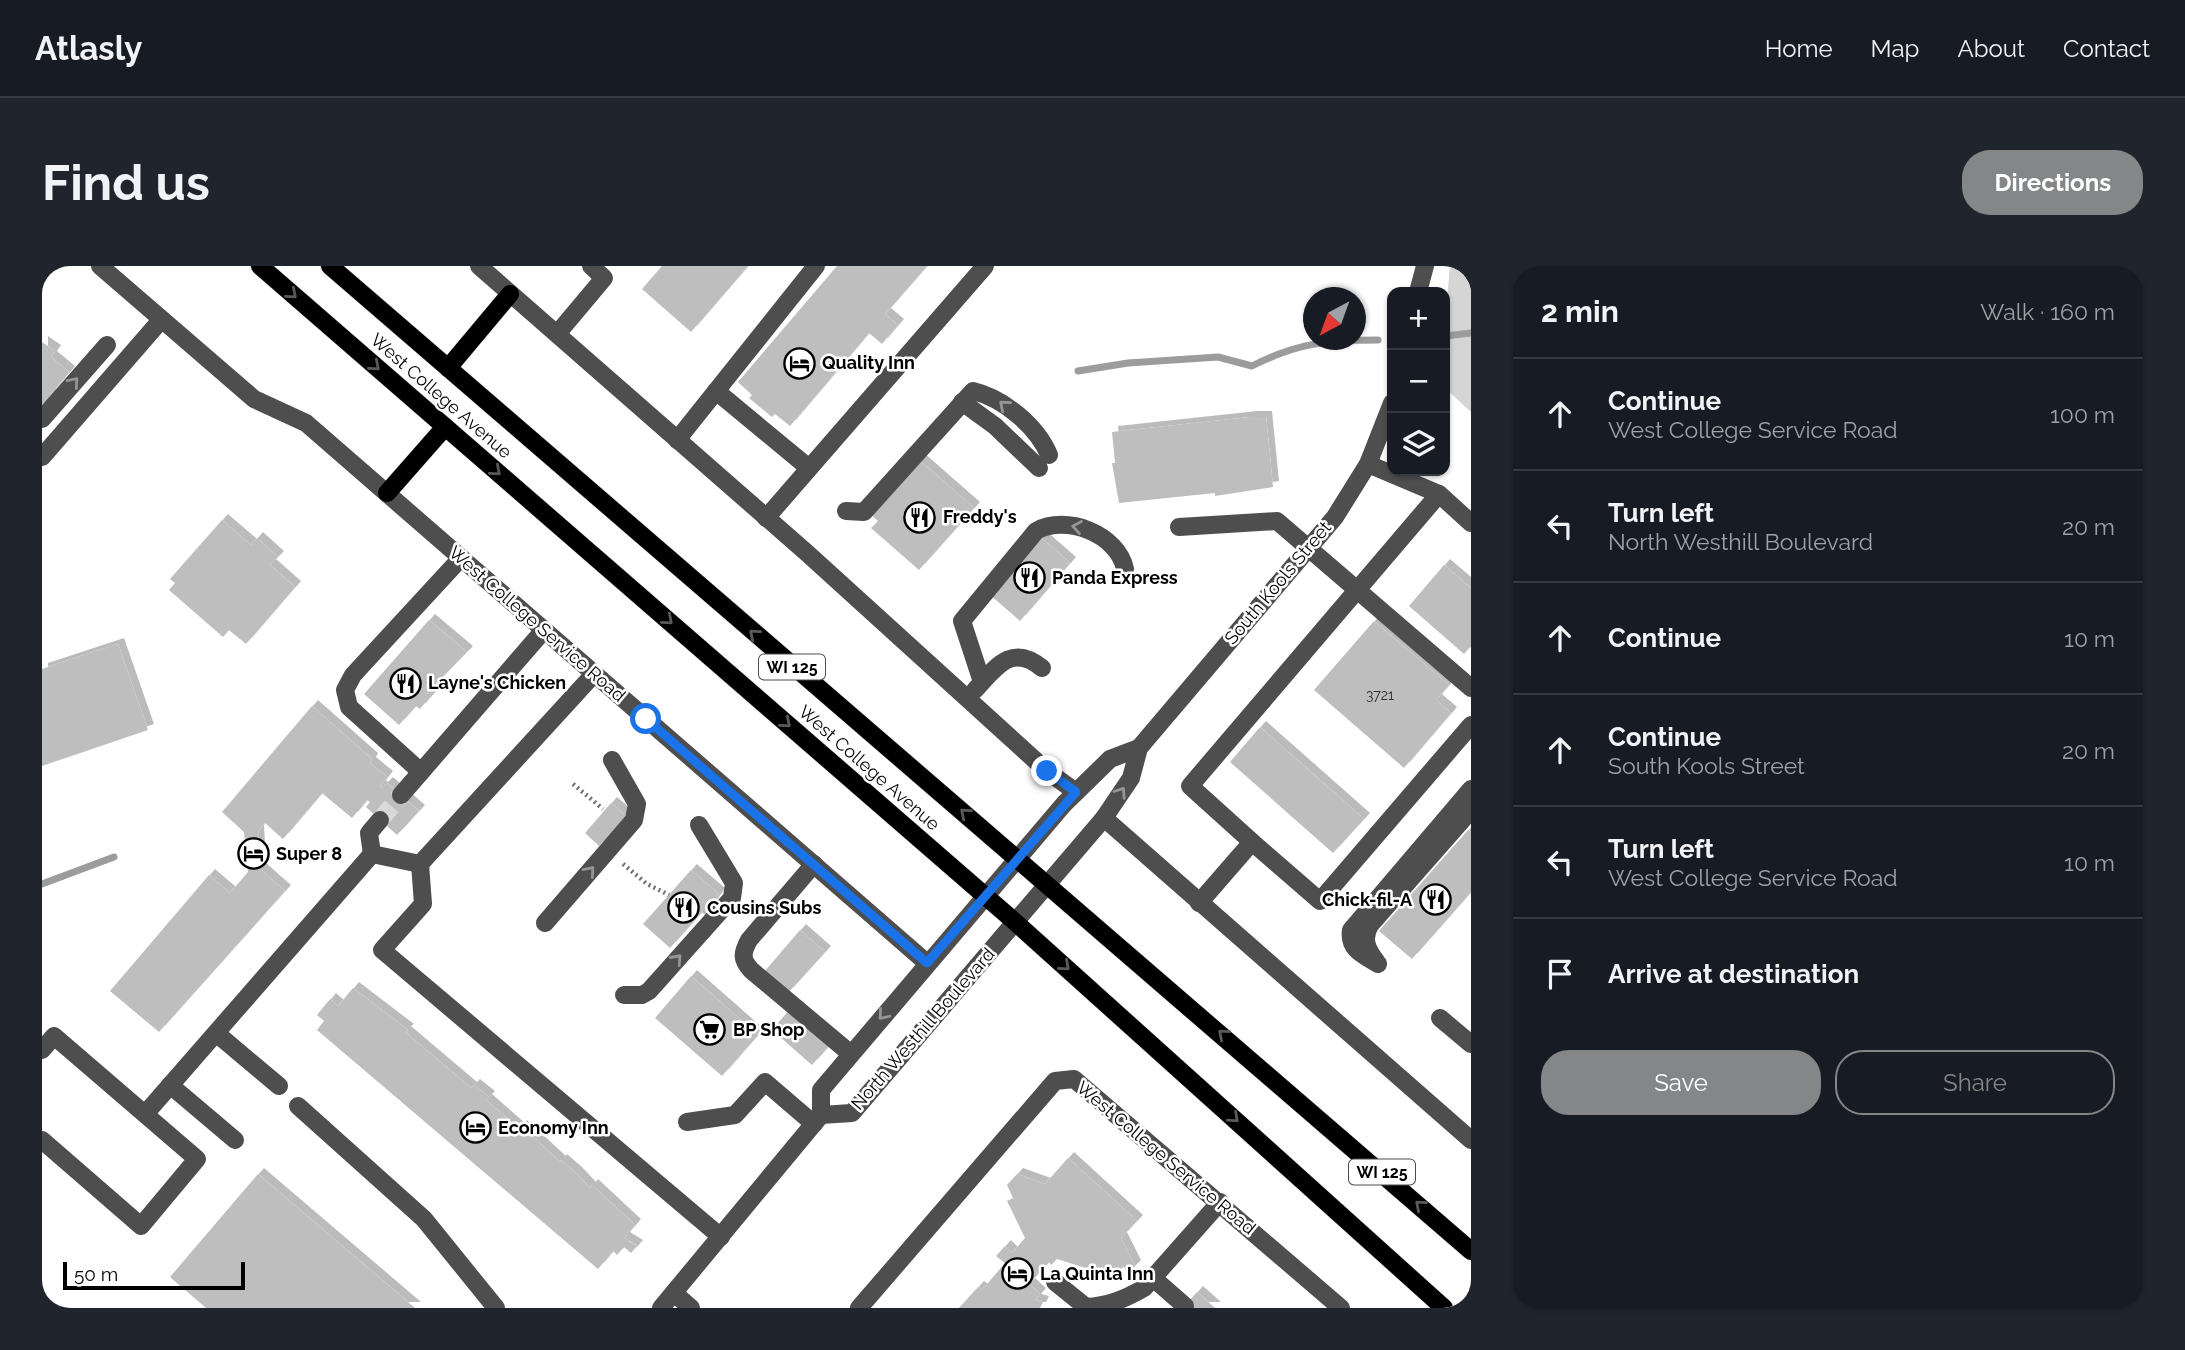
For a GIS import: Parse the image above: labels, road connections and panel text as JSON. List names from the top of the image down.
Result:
{
  "streets": {
    "main road": ["West College Avenue", "WI 125"],
    "street": ["South Kools Street", "West College Service Road", "North Westhill Boulevard"]
  },
  "crossings": [
    ["West College Avenue", "South Kools Street"],
    ["West College Avenue", "North Westhill Boulevard"],
    ["South Kools Street", "North Westhill Boulevard"],
    ["West College Service Road", "North Westhill Boulevard"]
  ],
  "places": {
    "hotel": [
      "Quality Inn",
      "Super 8",
      "Economy Inn",
      "La Quinta Inn"
    ],
    "restaurant": [
      "Freddy's",
      "Panda Express",
      "Layne's Chicken",
      "Chick-fil-A",
      "Cousins Subs"
    ],
    "supermarket": ["BP Shop"]
  },
  "house_numbers": ["3721"],
  "scale_bar": "50 m",
  "north": "bottom left",
  "page": {
    "header": "Atlasly",
    "nav": [
      "Home",
      "Map",
      "About",
      "Contact"
    ],
    "buttons": [
      "Directions",
      ["Save", "Share"]
    ],
    "title": "Find us",
    "heading": ["2 min", "Walk · 160 m"],
    "map_buttons": ["+", "−"],
    "list": [
      ["Continue", "West College Service Road", "100 m"],
      ["Turn left", "North Westhill Boulevard", "20 m"],
      ["Continue", "10 m"],
      ["Continue", "South Kools Street", "20 m"],
      ["Turn left", "West College Service Road", "10 m"],
      "Arrive at destination"
    ],
    "scale": "50 m"
  }
}
